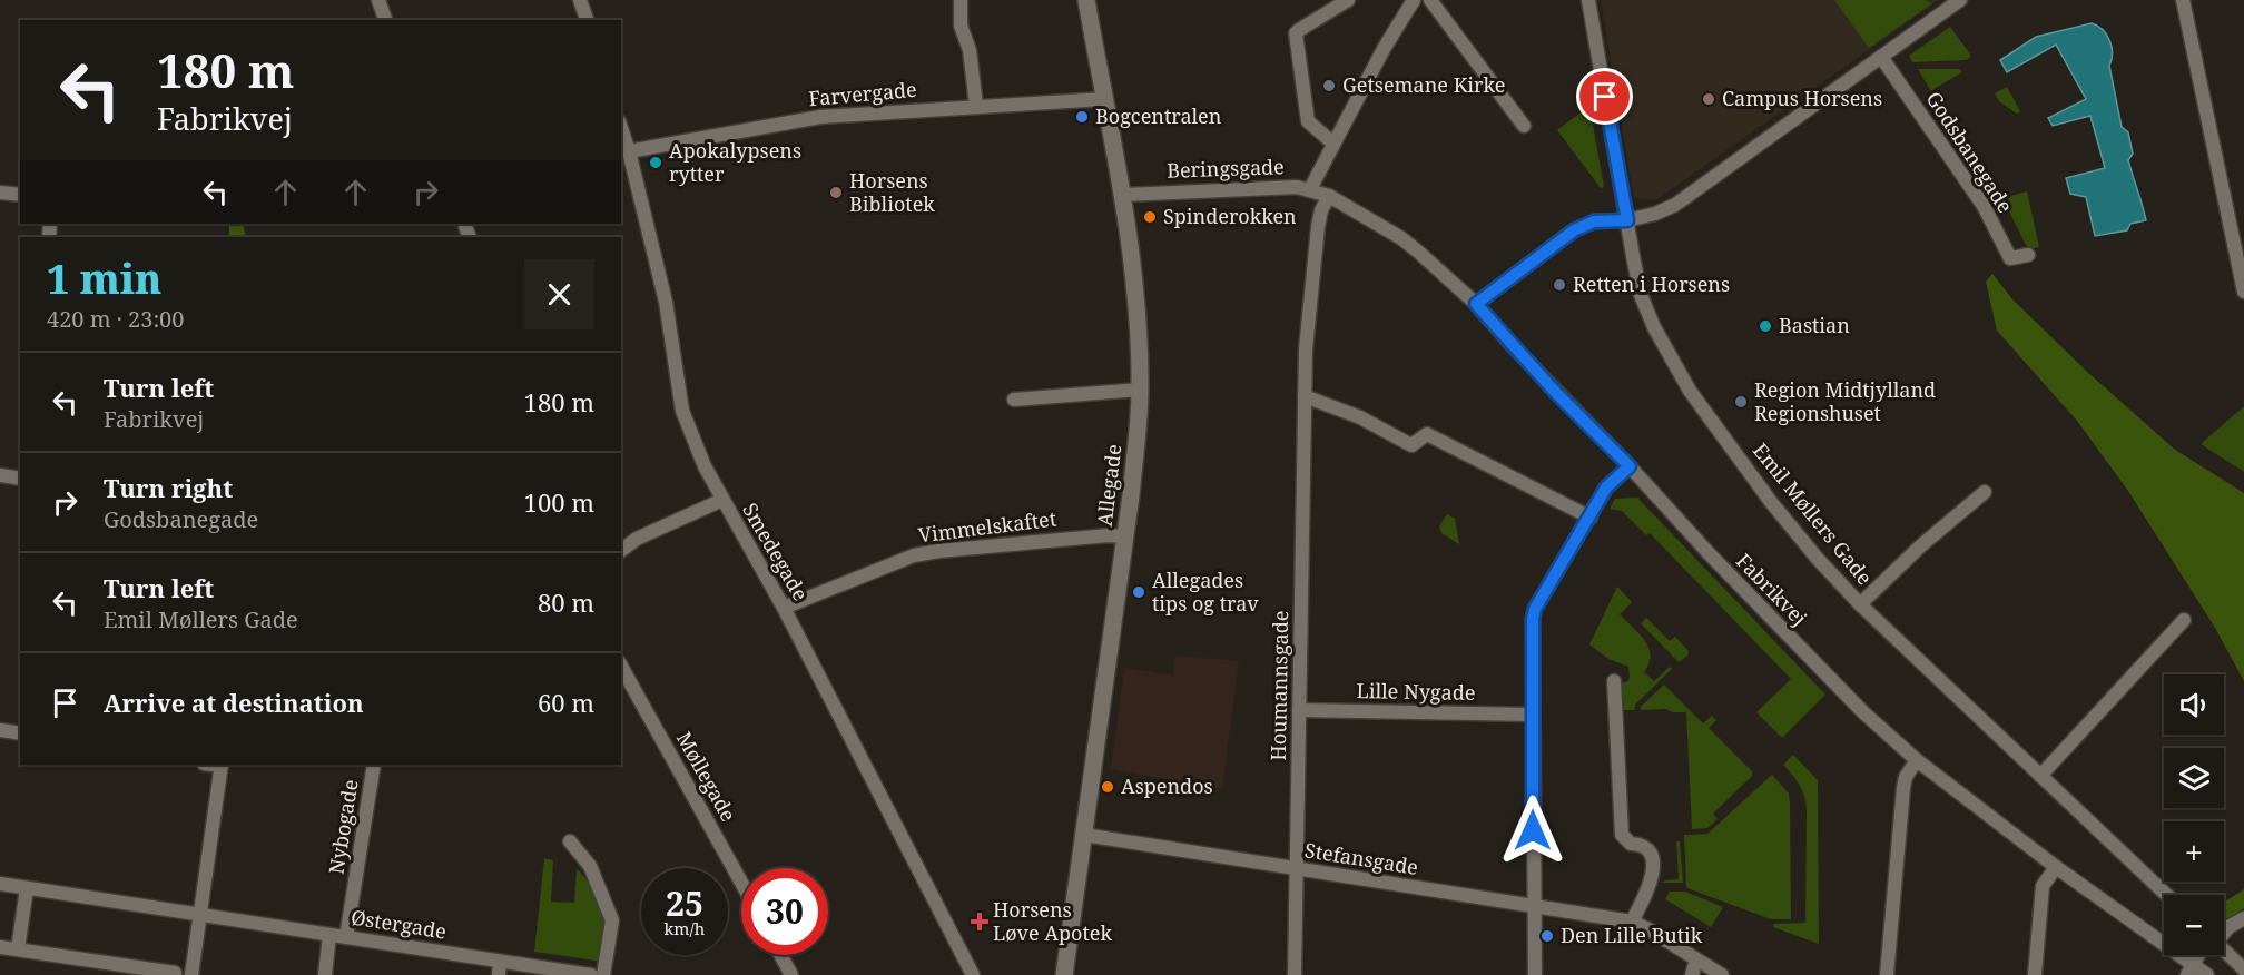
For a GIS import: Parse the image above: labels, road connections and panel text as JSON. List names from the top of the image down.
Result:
{
  "streets": {
    "street": [
      "Farvergade",
      "Godsbanegade",
      "Beringsgade",
      "Allegade",
      "Emil Møllers Gade",
      "Vimmelskaftet",
      "Smedegade",
      "Fabrikvej",
      "Houmannsgade",
      "Lille Nygade",
      "Møllegade",
      "Nybogade",
      "Stefansgade",
      "Østergade"
    ]
  },
  "crossings": [
    ["Farvergade", "Allegade"],
    ["Farvergade", "Smedegade"],
    ["Beringsgade", "Allegade"],
    ["Beringsgade", "Fabrikvej"],
    ["Beringsgade", "Houmannsgade"],
    ["Allegade", "Vimmelskaftet"],
    ["Allegade", "Stefansgade"],
    ["Vimmelskaftet", "Smedegade"],
    ["Fabrikvej", "Houmannsgade"],
    ["Houmannsgade", "Lille Nygade"],
    ["Houmannsgade", "Stefansgade"],
    ["Nybogade", "Østergade"]
  ],
  "places": {
    "other": [
      "Getsemane Kirke",
      "Campus Horsens",
      "Bogcentralen",
      "Apokalypsens rytter",
      "Horsens Bibliotek",
      "Spinderokken",
      "Retten i Horsens",
      "Bastian",
      "Region Midtjylland Regionshuset",
      "Allegades tips og trav",
      "Aspendos",
      "Den Lille Butik"
    ],
    "health": ["Horsens Løve Apotek"]
  },
  "page": {
    "turn": ["180 m", "Fabrikvej"],
    "heading": ["1 min", "420 m · 23:00"],
    "list": [
      {
        "name": "Turn left",
        "note": "Fabrikvej",
        "value": "180 m"
      },
      {
        "name": "Turn right",
        "note": "Godsbanegade",
        "value": "100 m"
      },
      {
        "name": "Turn left",
        "note": "Emil Møllers Gade",
        "value": "80 m"
      },
      {
        "name": "Arrive at destination",
        "value": "60 m"
      }
    ],
    "map_buttons": ["+", "−"],
    "speed": "25 km/h",
    "limit": "30"
  }
}
